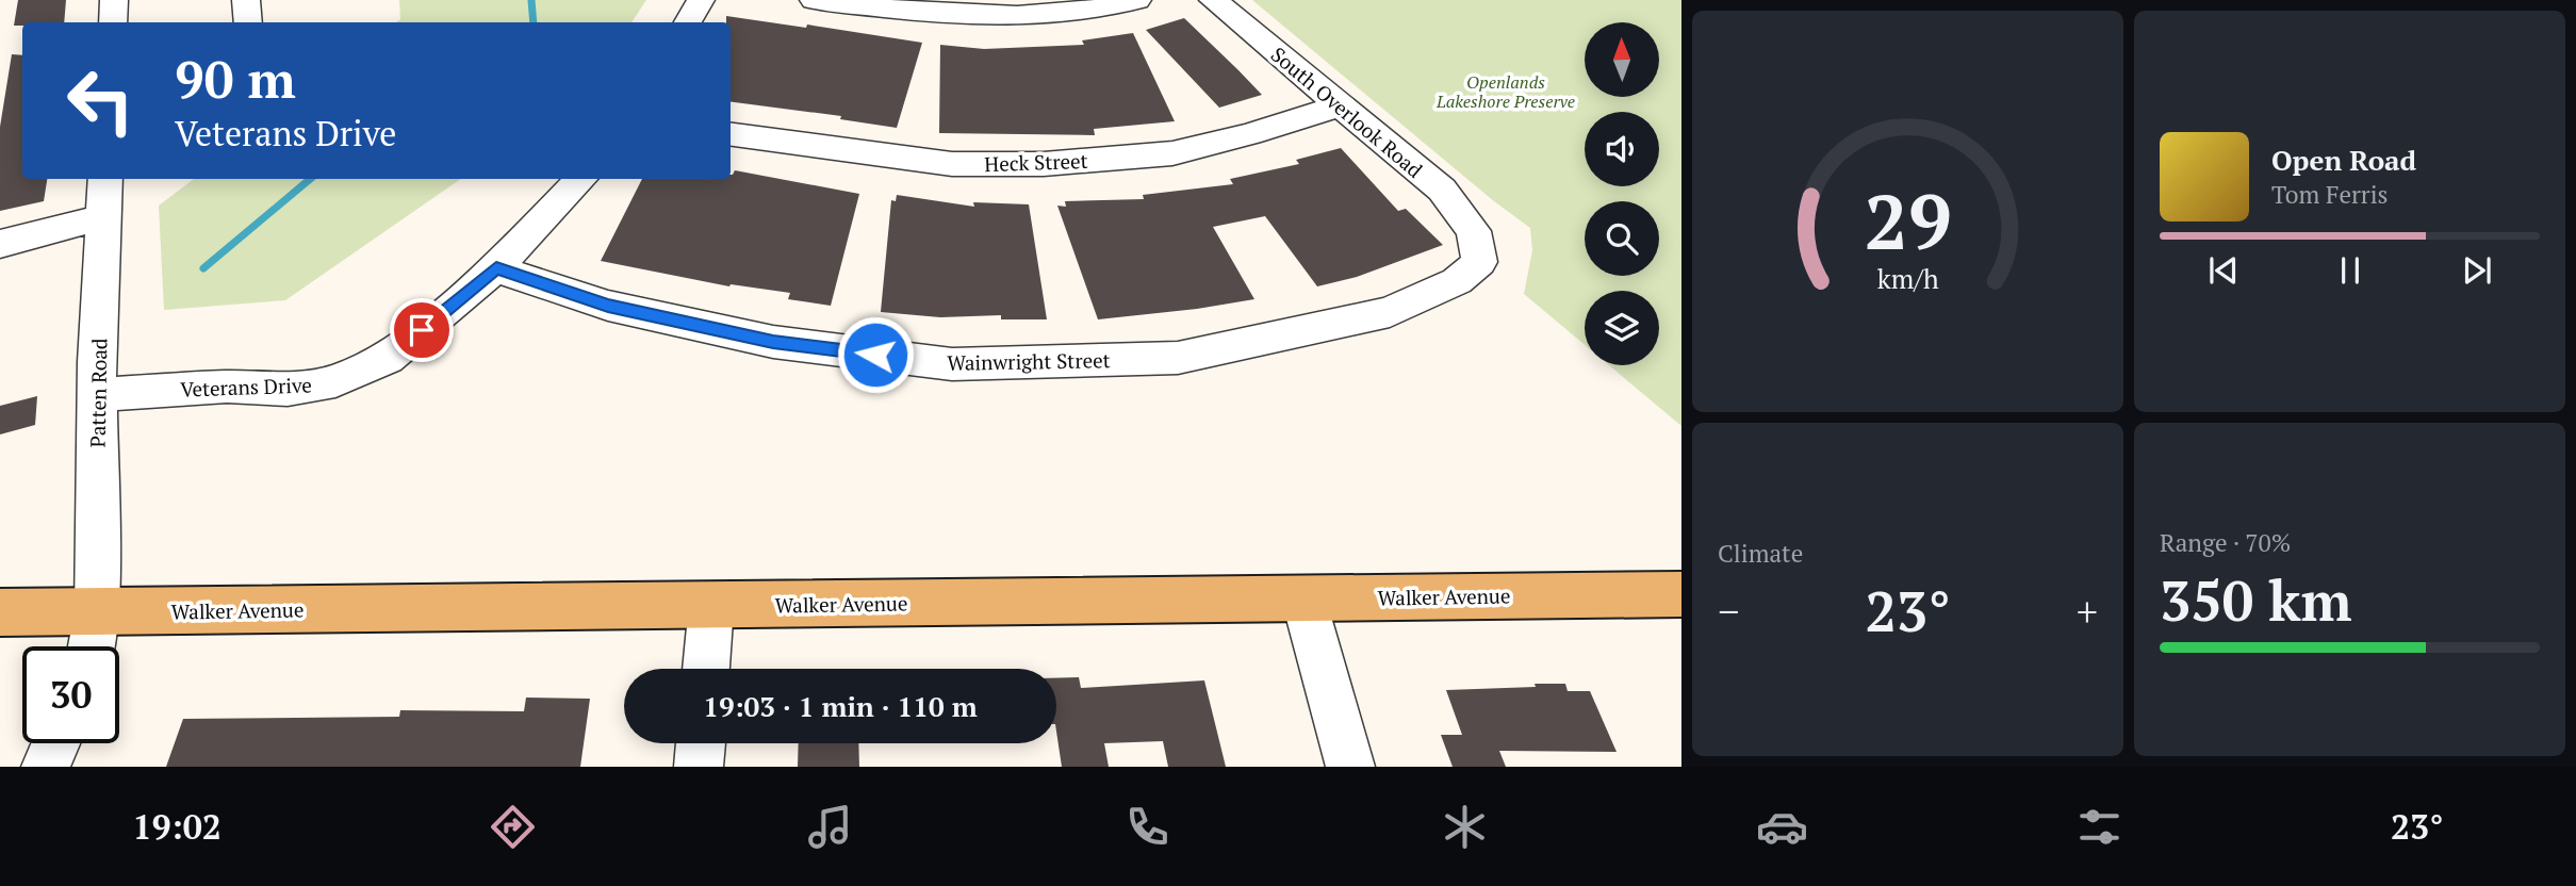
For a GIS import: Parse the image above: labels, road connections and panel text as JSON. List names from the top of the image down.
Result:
{
  "streets": {
    "main road": ["Walker Avenue"],
    "street": [
      "South Overlook Road",
      "Heck Street",
      "Wainwright Street",
      "Veterans Drive",
      "Patten Road"
    ]
  },
  "crossings": [
    ["South Overlook Road", "Heck Street"],
    ["South Overlook Road", "Wainwright Street"],
    ["Wainwright Street", "Veterans Drive"],
    ["Veterans Drive", "Patten Road"],
    ["Patten Road", "Walker Avenue"]
  ],
  "parks": ["Openlands Lakeshore Preserve"],
  "north": "top",
  "page": {
    "turn": ["90 m", "Veterans Drive"],
    "song": ["Open Road", "Tom Ferris"],
    "tile": [
      "Climate",
      ["Range · 70%", "350 km"]
    ],
    "heat": ["−", "23°", "+"],
    "limit": "30",
    "trip": "19:03 · 1 min · 110 m",
    "tabs": ["19:02", "23°"],
    "gauge": ["29", "km/h"]
  }
}
